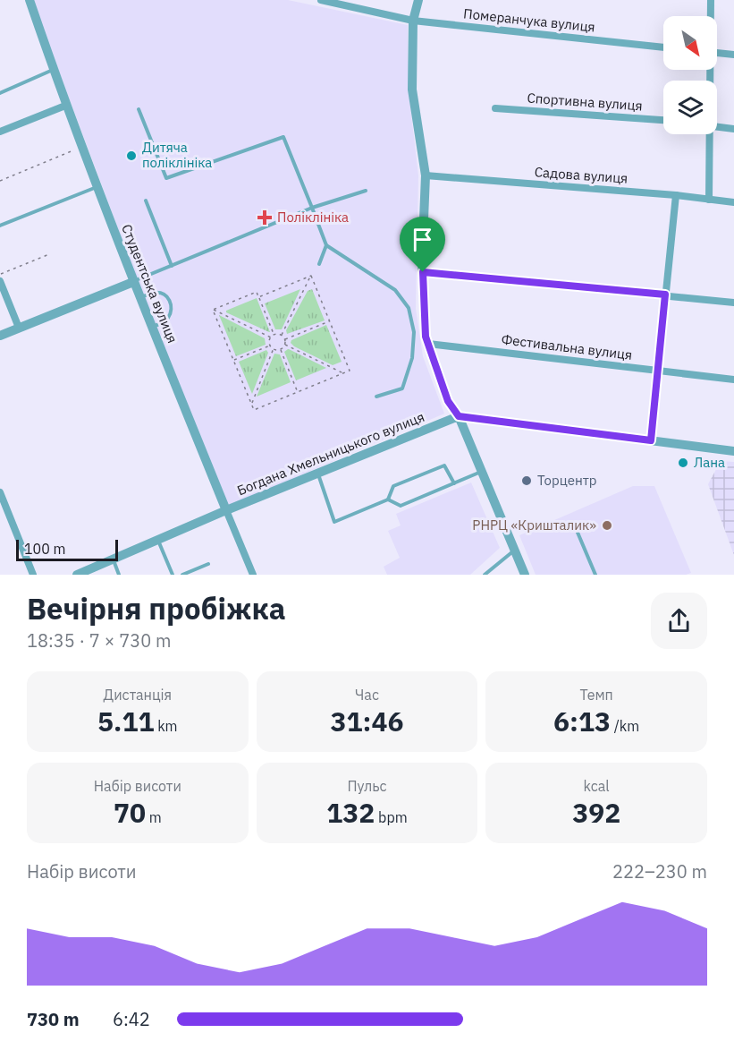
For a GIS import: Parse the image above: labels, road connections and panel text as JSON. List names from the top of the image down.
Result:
{
  "streets": {
    "street": [
      "Померанчука вулиця",
      "Спортивна вулиця",
      "Садова вулиця",
      "Студентська вулиця",
      "Фестивальна вулиця",
      "Богдана Хмельницького вулиця"
    ]
  },
  "crossings": [
    ["Студентська вулиця", "Богдана Хмельницького вулиця"]
  ],
  "places": {
    "other": [
      "Дитяча поліклініка",
      "Лана",
      "Торцентр",
      "РНРЦ «Кришталик»"
    ],
    "health": ["Поліклініка"]
  },
  "scale_bar": "100 m",
  "north": "bottom right",
  "page": {
    "scale": "100 m",
    "heading": ["Вечірня пробіжка", "18:35 · 7 × 730 m"],
    "stats": [
      ["Дистанція", "5.11 km"],
      ["Час", "31:46"],
      ["Темп", "6:13 /km"],
      ["Набір висоти", "70 m"],
      ["Пульс", "132 bpm"],
      ["kcal", "392"]
    ],
    "chart": ["Набір висоти", "222–230 m"],
    "list": [
      {
        "name": "730 m",
        "note": "6:42"
      }
    ]
  }
}
